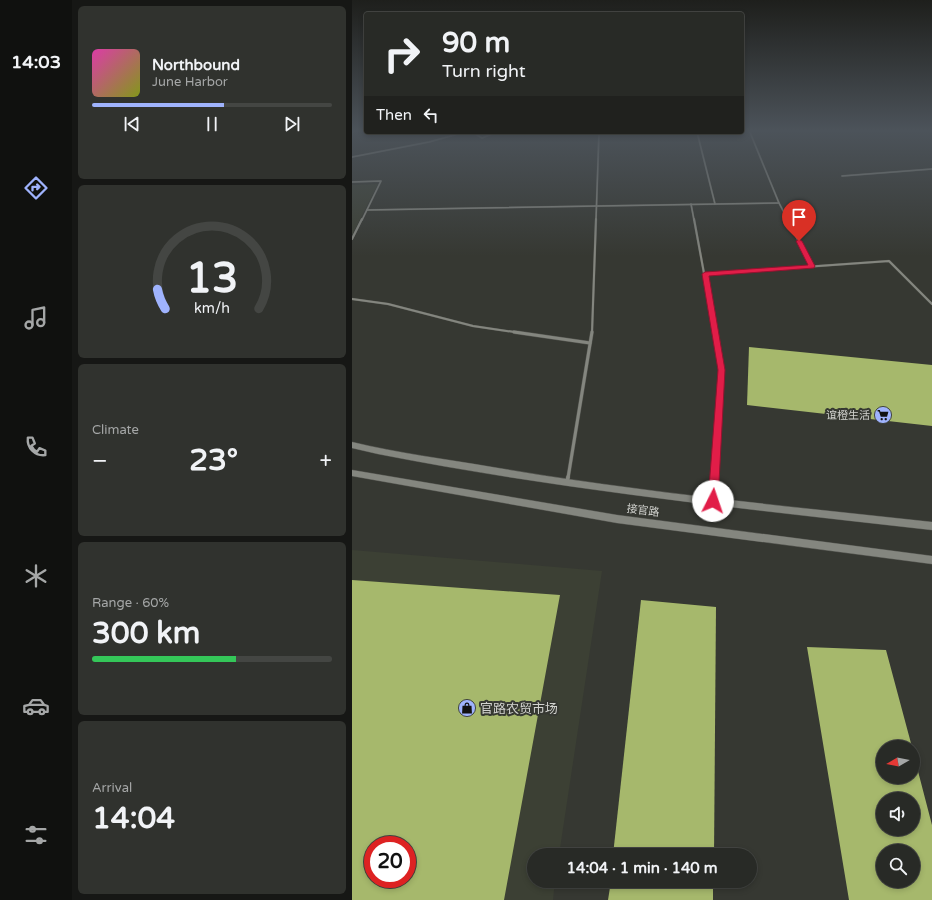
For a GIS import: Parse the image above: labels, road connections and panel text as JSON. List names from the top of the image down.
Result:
{
  "streets": {
    "main road": ["接官路"]
  },
  "places": {
    "supermarket": ["谊橙生活"],
    "shop": ["官路农贸市场"]
  },
  "north": "left",
  "page": {
    "tabs": "14:03",
    "turn": ["90 m", "Turn right"],
    "song": ["Northbound", "June Harbor"],
    "then": "Then",
    "tile": [
      "Climate",
      ["Range · 60%", "300 km"],
      ["Arrival", "14:04"]
    ],
    "heat": ["−", "23°", "+"],
    "limit": "20",
    "trip": "14:04 · 1 min · 140 m",
    "gauge": ["13", "km/h"]
  }
}
